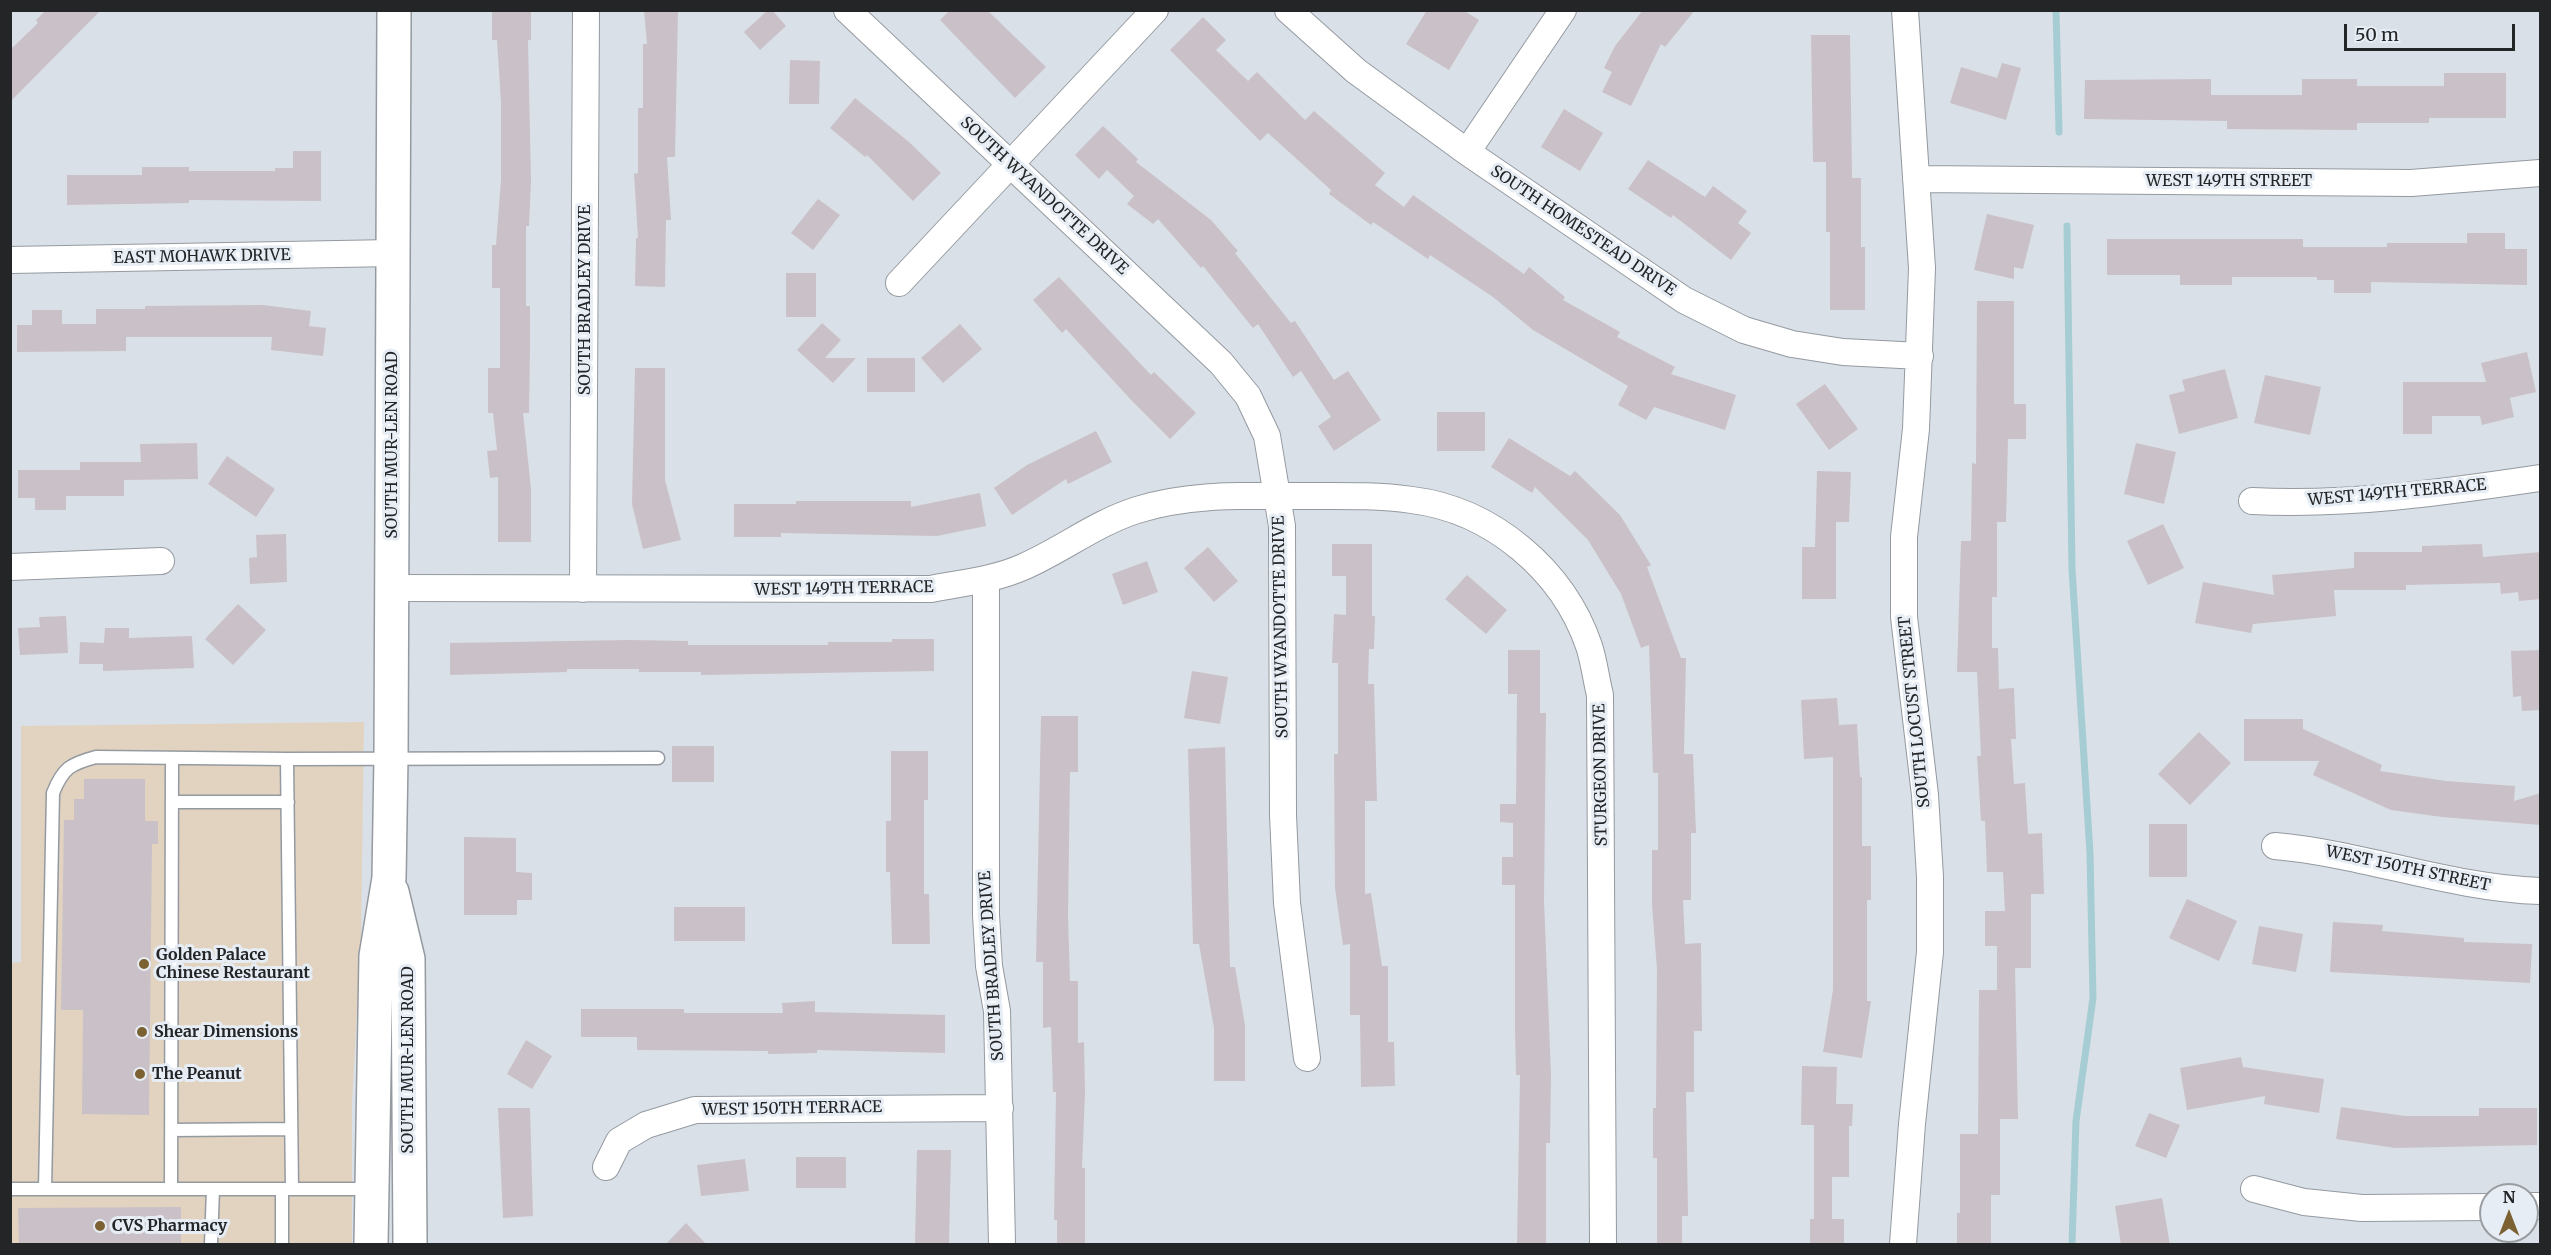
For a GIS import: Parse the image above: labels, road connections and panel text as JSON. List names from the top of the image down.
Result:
{
  "streets": {
    "main road": ["SOUTH MUR-LEN ROAD"],
    "street": [
      "WEST 149TH STREET",
      "SOUTH WYANDOTTE DRIVE",
      "SOUTH HOMESTEAD DRIVE",
      "EAST MOHAWK DRIVE",
      "SOUTH BRADLEY DRIVE",
      "WEST 149TH TERRACE",
      "SOUTH LOCUST STREET",
      "STURGEON DRIVE",
      "WEST 150TH STREET",
      "WEST 150TH TERRACE"
    ]
  },
  "crossings": [
    ["WEST 149TH STREET", "SOUTH LOCUST STREET"],
    ["SOUTH WYANDOTTE DRIVE", "WEST 149TH TERRACE"],
    ["SOUTH WYANDOTTE DRIVE", "STURGEON DRIVE"],
    ["SOUTH HOMESTEAD DRIVE", "SOUTH LOCUST STREET"],
    ["EAST MOHAWK DRIVE", "SOUTH MUR-LEN ROAD"],
    ["SOUTH BRADLEY DRIVE", "WEST 149TH TERRACE"],
    ["SOUTH BRADLEY DRIVE", "WEST 150TH TERRACE"],
    ["SOUTH MUR-LEN ROAD", "WEST 149TH TERRACE"],
    ["WEST 149TH TERRACE", "STURGEON DRIVE"]
  ],
  "places": [
    "Golden Palace Chinese Restaurant",
    "Shear Dimensions",
    "The Peanut",
    "CVS Pharmacy"
  ],
  "scale_bar": "50 m",
  "north": "top"
}
